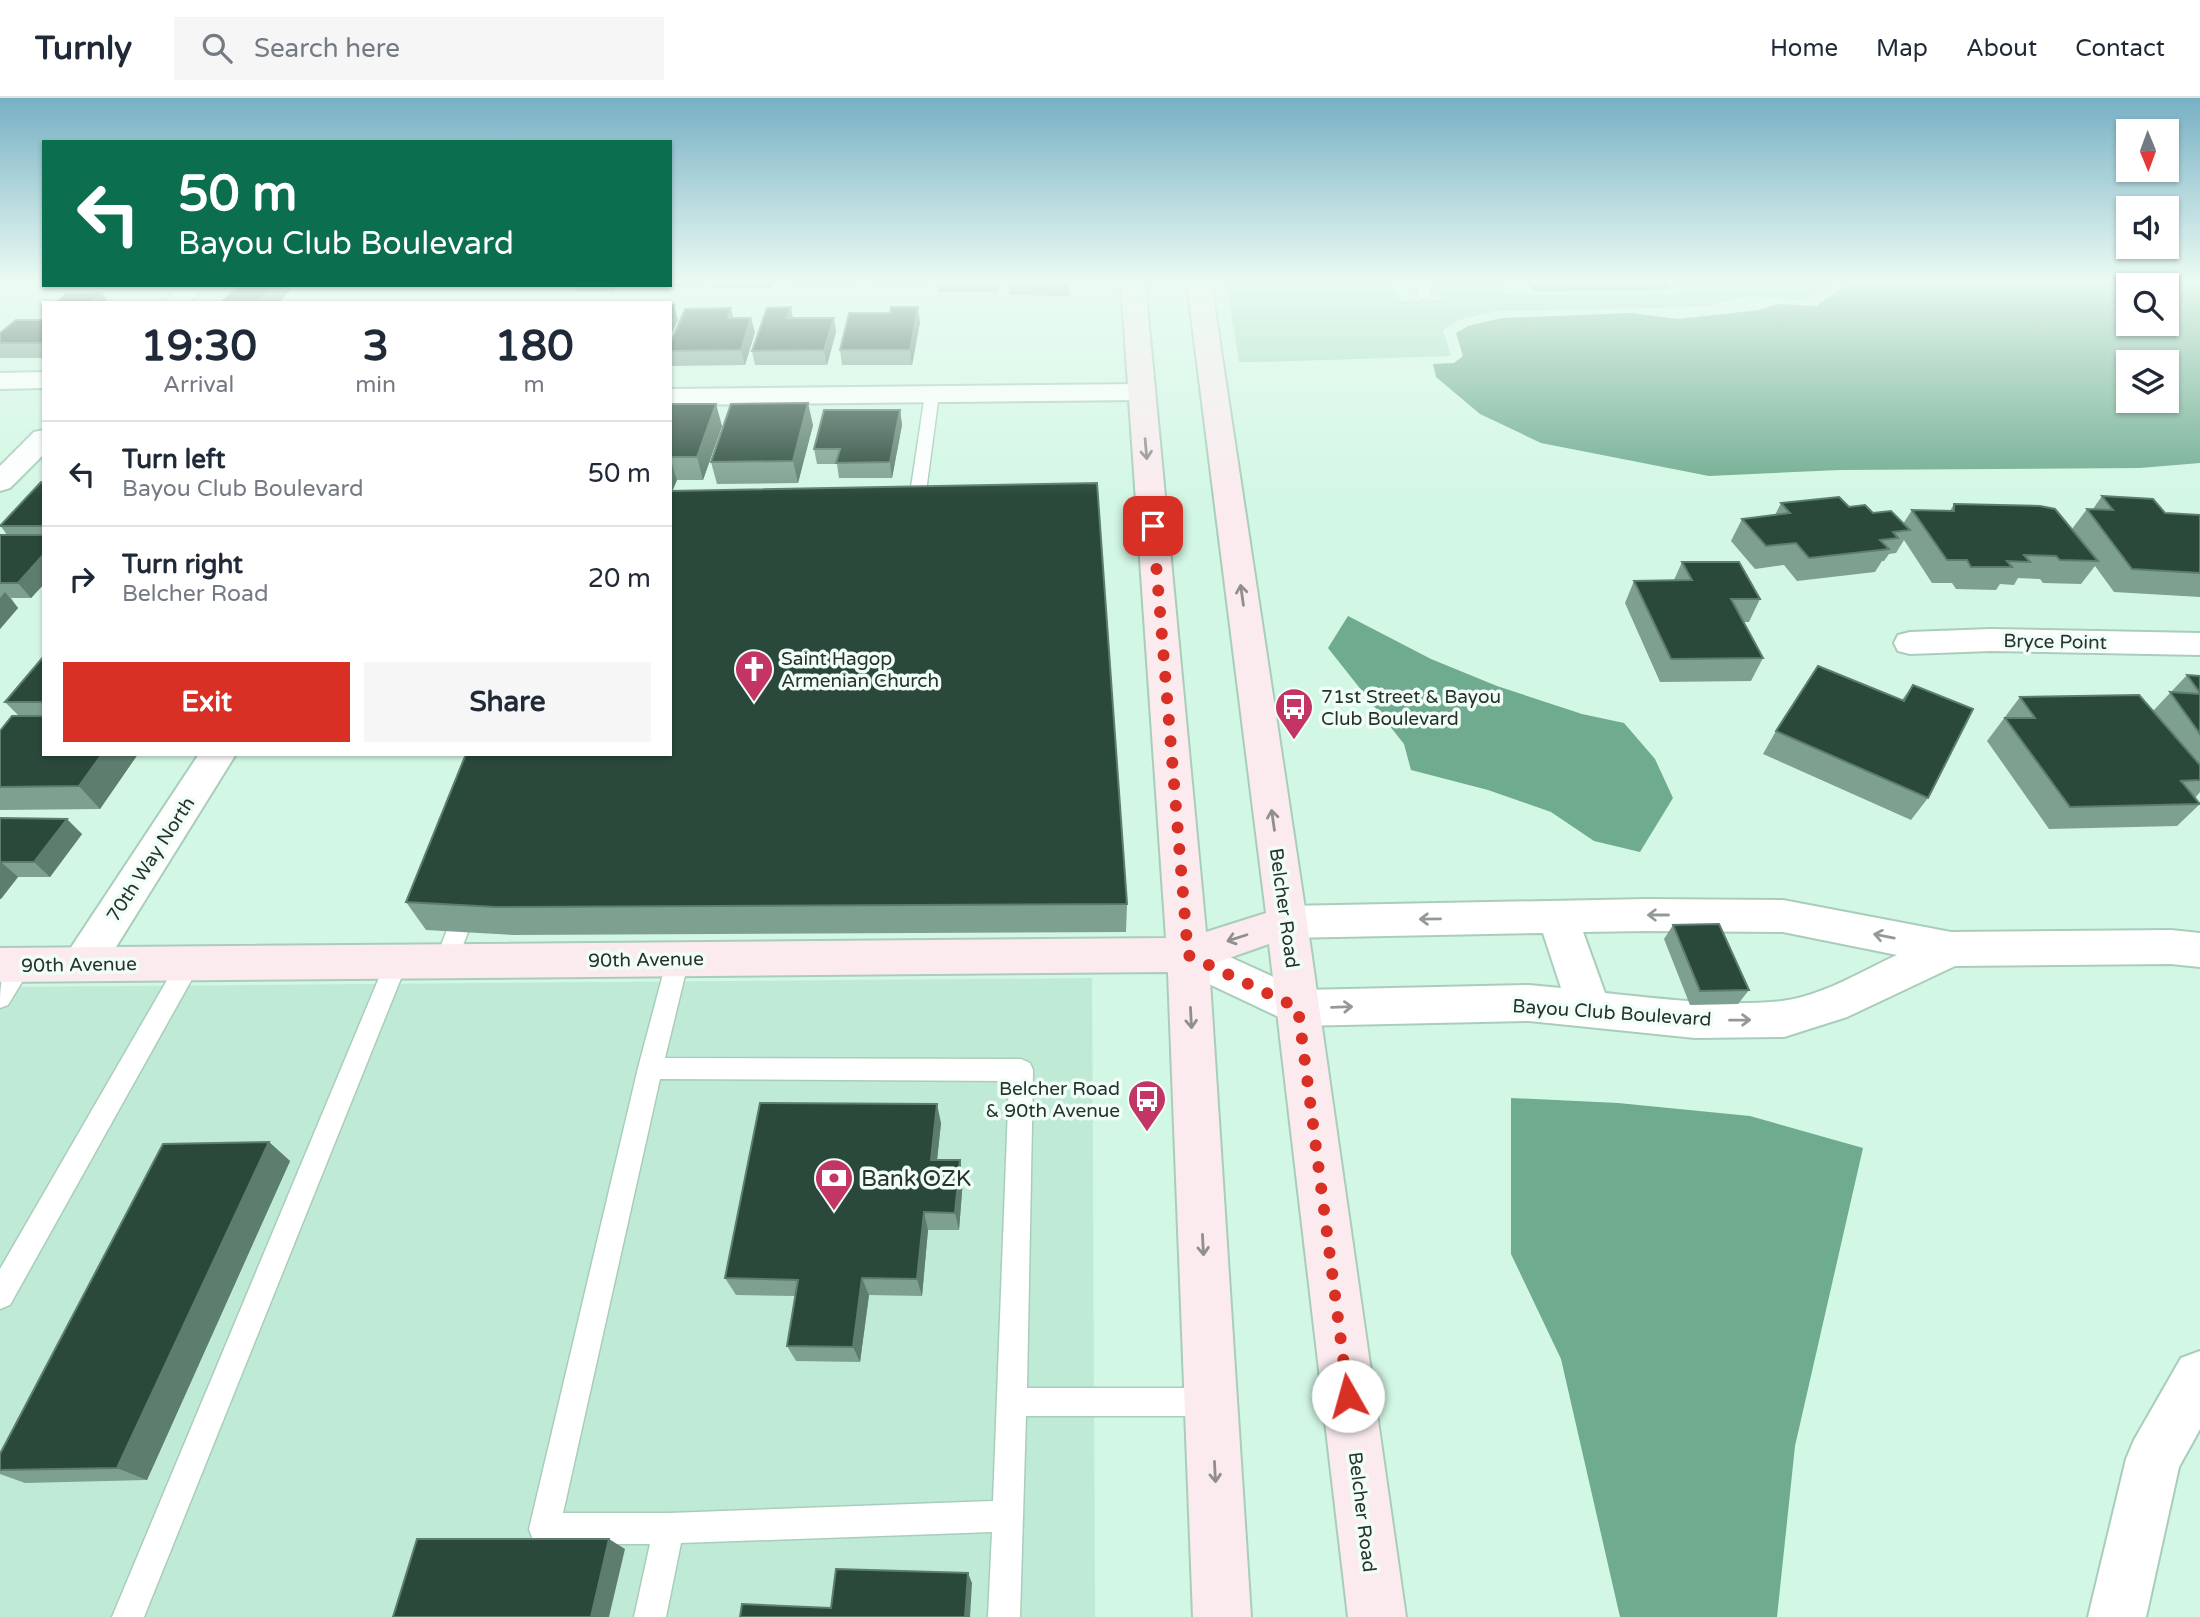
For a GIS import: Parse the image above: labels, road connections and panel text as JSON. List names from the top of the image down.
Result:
{
  "streets": {
    "main road": ["Belcher Road", "90th Avenue"],
    "street": ["Bryce Point", "70th Way North", "Bayou Club Boulevard"]
  },
  "crossings": [
    ["70th Way North", "90th Avenue"],
    ["Belcher Road", "90th Avenue"],
    ["Belcher Road", "Bayou Club Boulevard"],
    ["90th Avenue", "Bayou Club Boulevard"]
  ],
  "places": {
    "church": ["Saint Hagop Armenian Church"],
    "bus stop": ["71st Street & Bayou Club Boulevard", "Belcher Road & 90th Avenue"],
    "bank": ["Bank OZK"]
  },
  "north": "bottom",
  "page": {
    "header": "Turnly",
    "search": "Search here",
    "nav": [
      "Home",
      "Map",
      "About",
      "Contact"
    ],
    "turn": ["50 m", "Bayou Club Boulevard"],
    "eta": [
      "19:30",
      "Arrival",
      "3",
      "min",
      "180",
      "m"
    ],
    "list": [
      {
        "name": "Turn left",
        "note": "Bayou Club Boulevard",
        "value": "50 m"
      },
      {
        "name": "Turn right",
        "note": "Belcher Road",
        "value": "20 m"
      }
    ],
    "buttons": ["Exit", "Share"]
  }
}
